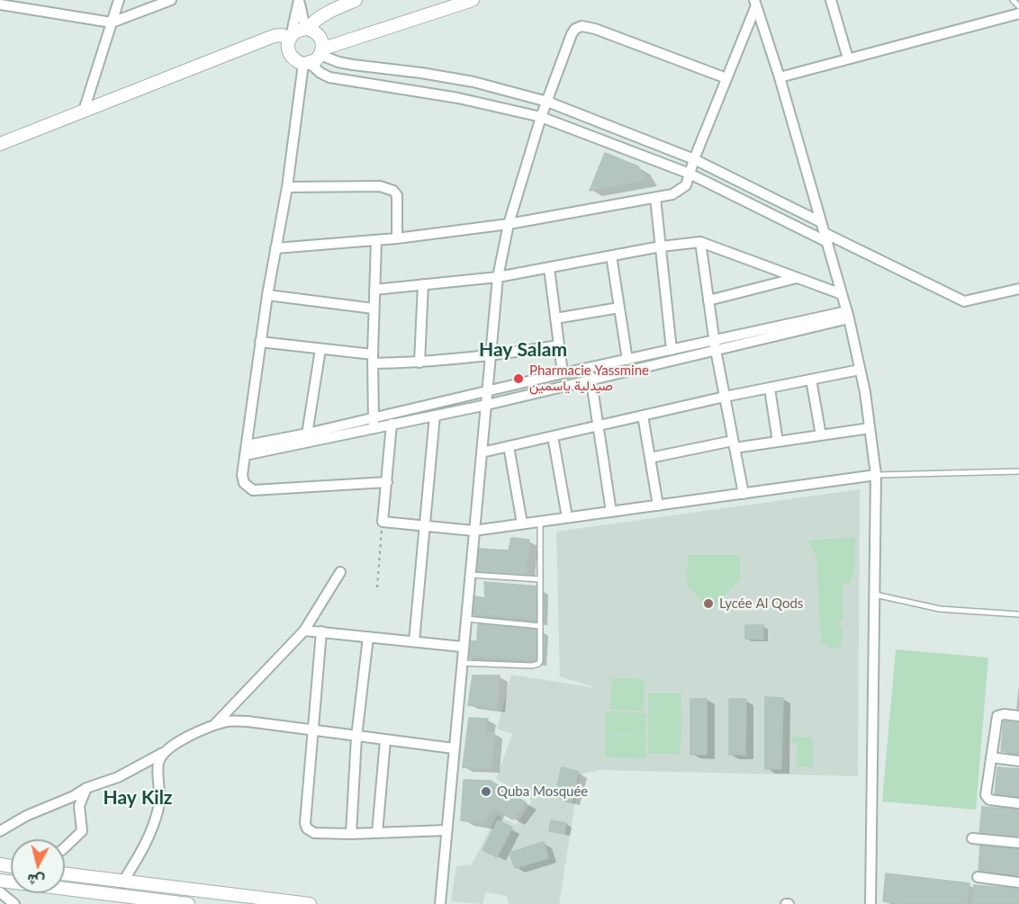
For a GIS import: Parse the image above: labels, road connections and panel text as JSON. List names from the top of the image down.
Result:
{
  "districts": ["Hay Salam", "Hay Kilz"],
  "places": ["Pharmacie Yassmine صيدلية ياسمين", "Lycée Al Qods", "Quba Mosquée"],
  "north": "bottom"
}
